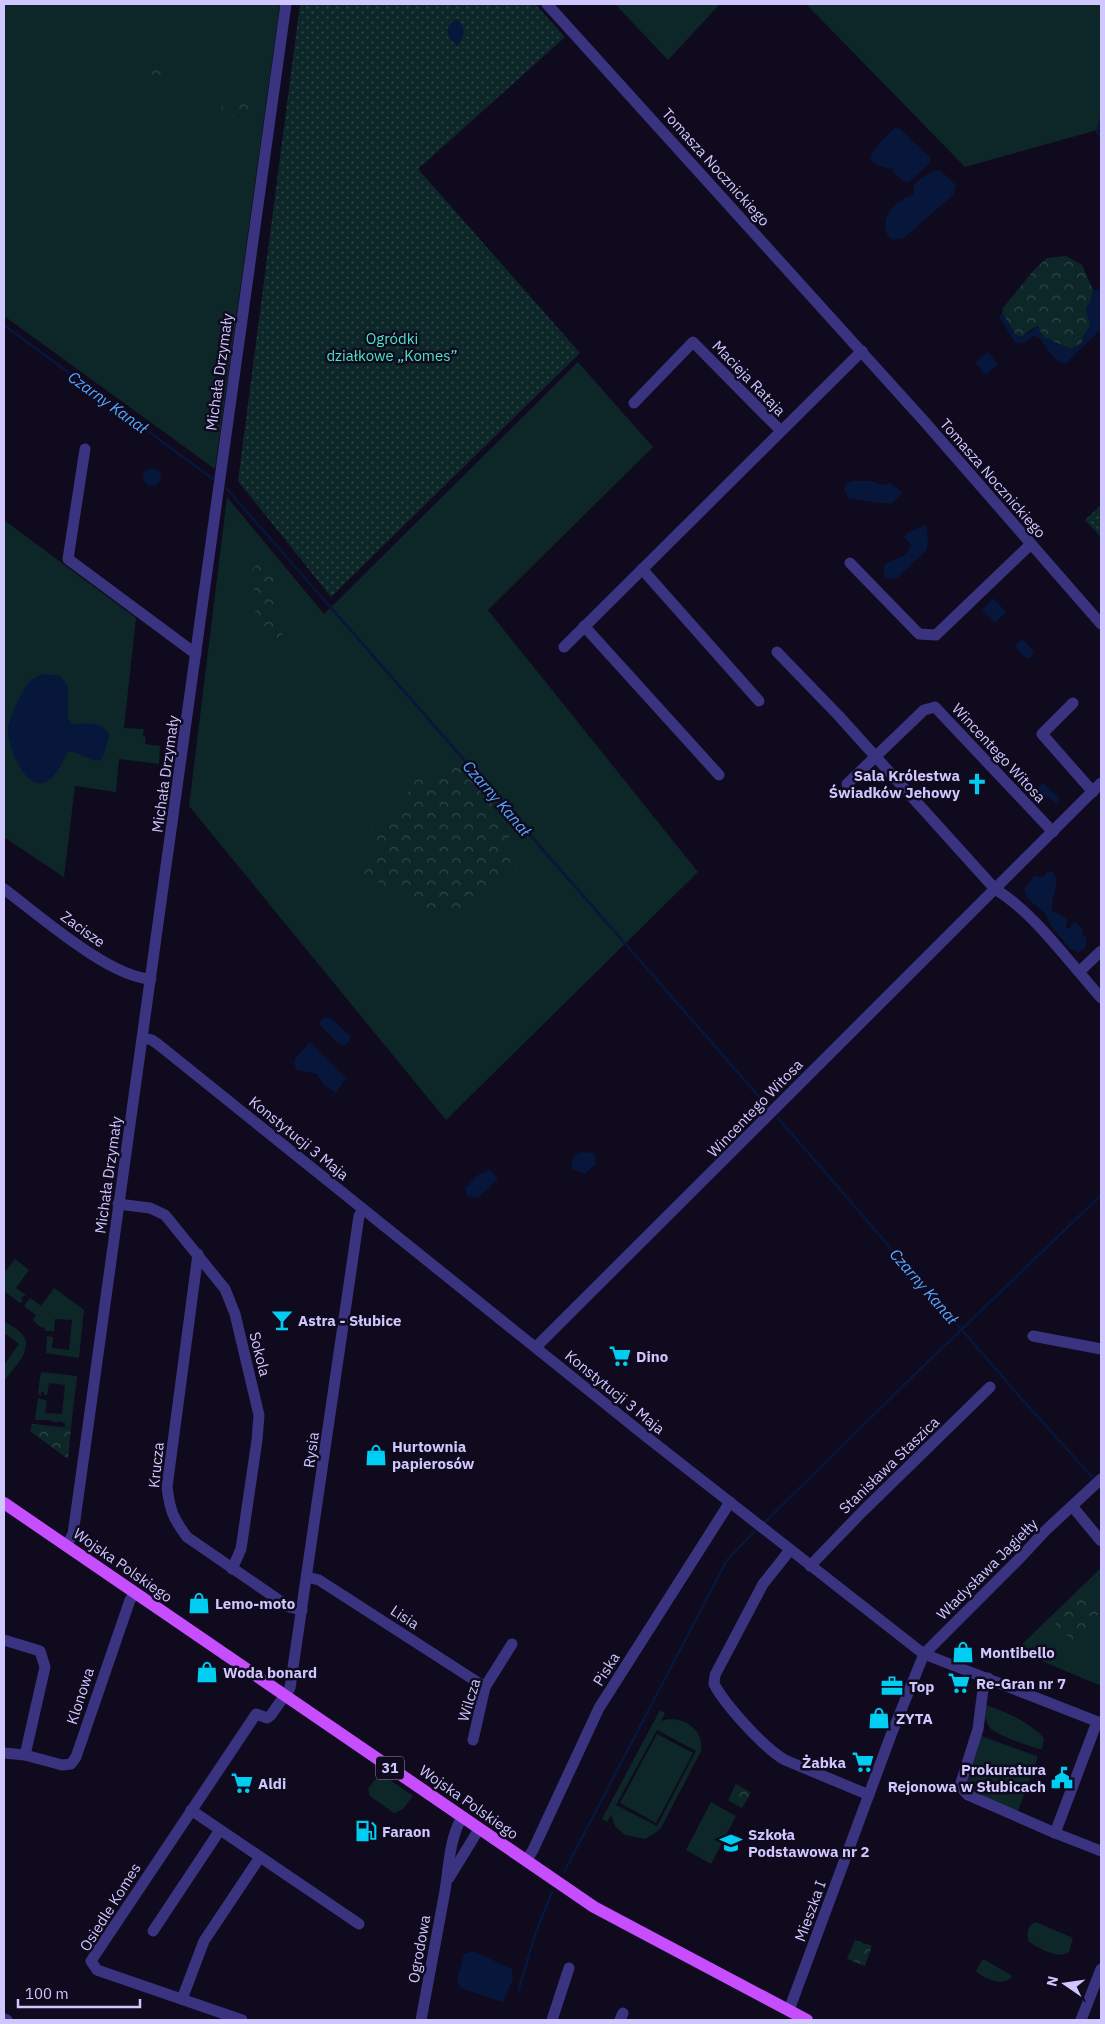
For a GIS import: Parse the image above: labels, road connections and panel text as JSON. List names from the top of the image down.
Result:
{
  "streets": {
    "main road": ["Wojska Polskiego", "31"],
    "street": [
      "Tomasza Nocznickiego",
      "Michała Drzymały",
      "Macieja Rataja",
      "Wincentego Witosa",
      "Zacisze",
      "Konstytucji 3 Maja",
      "Sokola",
      "Rysia",
      "Krucza",
      "Stanisława Staszica",
      "Władysława Jagiełły",
      "Lisia",
      "Piska",
      "Klonowa",
      "Wilcza",
      "Osiedle Komes",
      "Mieszka I",
      "Ogrodowa"
    ]
  },
  "crossings": [
    ["Michała Drzymały", "Zacisze"],
    ["Michała Drzymały", "Konstytucji 3 Maja"],
    ["Michała Drzymały", "Sokola"],
    ["Michała Drzymały", "Wojska Polskiego"],
    ["Wincentego Witosa", "Konstytucji 3 Maja"],
    ["Konstytucji 3 Maja", "Rysia"],
    ["Konstytucji 3 Maja", "Stanisława Staszica"],
    ["Konstytucji 3 Maja", "Władysława Jagiełły"],
    ["Konstytucji 3 Maja", "Piska"],
    ["Konstytucji 3 Maja", "Mieszka I"],
    ["Sokola", "Krucza"],
    ["Rysia", "Krucza"],
    ["Rysia", "Wojska Polskiego"],
    ["Rysia", "Lisia"],
    ["Rysia", "Osiedle Komes"],
    ["Wojska Polskiego", "Piska"],
    ["Wojska Polskiego", "Klonowa"],
    ["Wojska Polskiego", "Osiedle Komes"],
    ["Wojska Polskiego", "Mieszka I"],
    ["Wojska Polskiego", "Ogrodowa"],
    ["Władysława Jagiełły", "Mieszka I"],
    ["Lisia", "Wilcza"]
  ],
  "water": ["Czarny Kanał"],
  "parks": ["Ogródki działkowe „Komes”"],
  "places": {
    "church": ["Sala Królestwa Świadków Jehowy"],
    "bar": ["Astra - Słubice"],
    "supermarket": [
      "Dino",
      "Re-Gran nr 7",
      "Żabka",
      "Aldi"
    ],
    "shop": [
      "Hurtownia papierosów",
      "Lemo-moto",
      "Montibello",
      "Woda bonard",
      "ZYTA"
    ],
    "office": ["Top"],
    "public building": ["Prokuratura Rejonowa w Słubicach"],
    "fuel station": ["Faraon"],
    "school or university": ["Szkoła Podstawowa nr 2"]
  },
  "scale_bar": "100 m",
  "north": "left"
}
